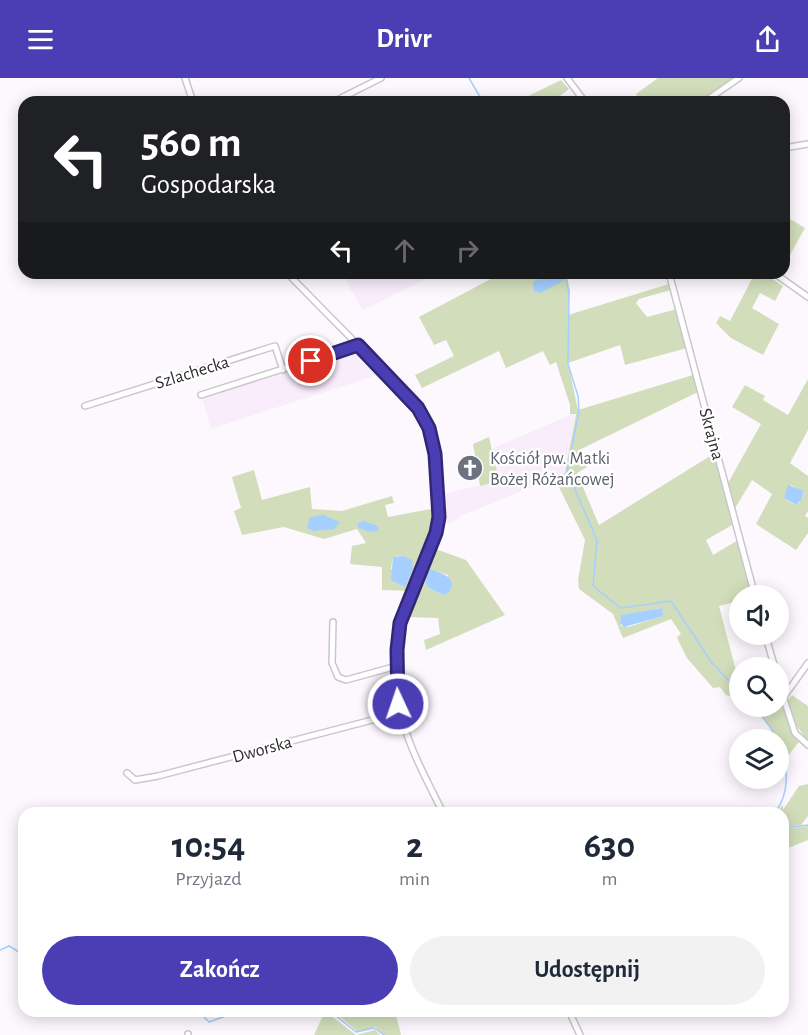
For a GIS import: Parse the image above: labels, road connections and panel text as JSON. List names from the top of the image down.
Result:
{
  "streets": {
    "street": ["Szlachecka", "Skrajna", "Dworska"]
  },
  "places": {
    "church": ["Kościół pw. Matki Bożej Różańcowej"]
  },
  "page": {
    "header": "Drivr",
    "turn": ["560 m", "Gospodarska"],
    "eta": [
      "10:54",
      "Przyjazd",
      "2",
      "min",
      "630",
      "m"
    ],
    "buttons": ["Zakończ", "Udostępnij"]
  }
}
